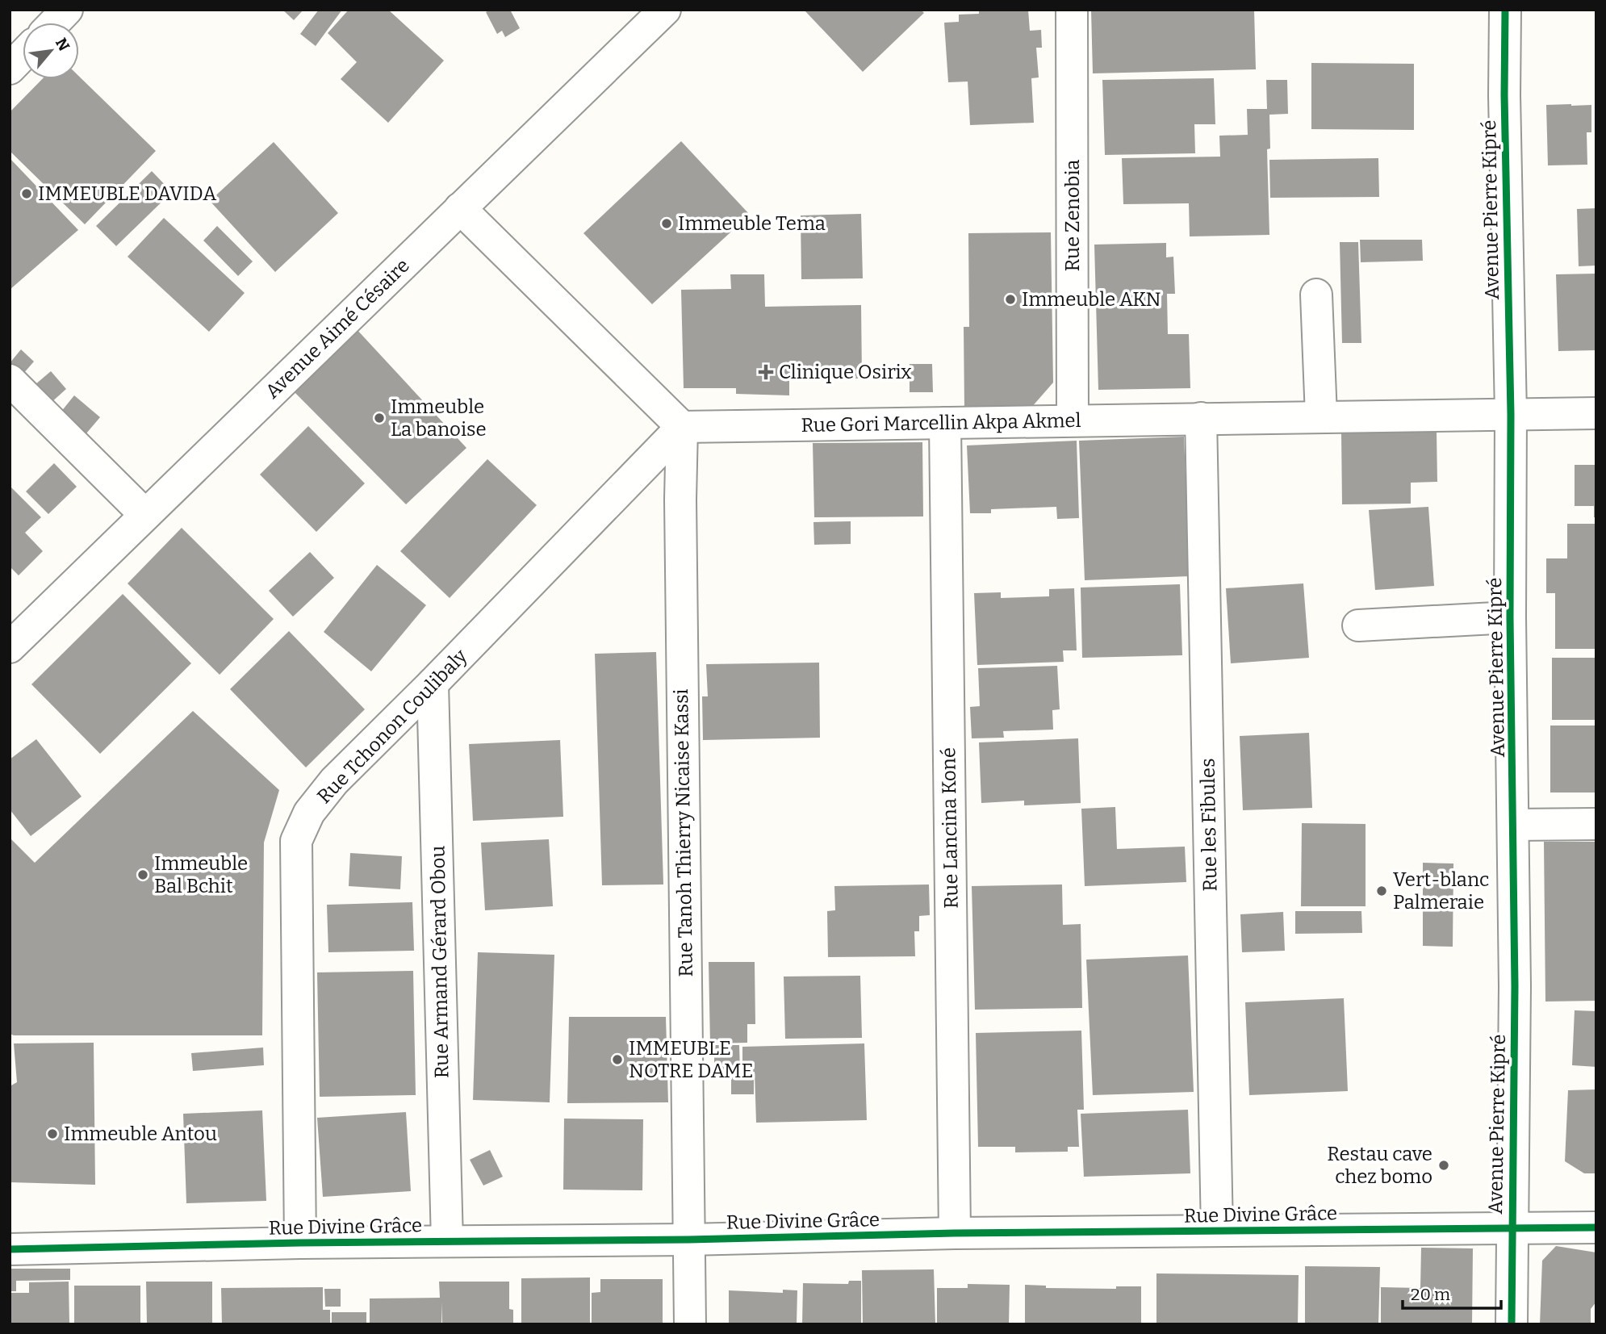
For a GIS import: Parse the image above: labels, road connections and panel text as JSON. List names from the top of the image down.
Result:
{
  "streets": {
    "street": [
      "Avenue Pierre Kipré",
      "Rue Zenobia",
      "Avenue Aimé Césaire",
      "Rue Gori Marcellin Akpa Akmel",
      "Rue Tchonon Coulibaly",
      "Rue les Fibules",
      "Rue Lancina Koné",
      "Rue Tanoh Thierry Nicaise Kassi",
      "Rue Armand Gérard Obou",
      "Rue Divine Grâce"
    ]
  },
  "crossings": [
    ["Avenue Pierre Kipré", "Rue Gori Marcellin Akpa Akmel"],
    ["Avenue Pierre Kipré", "Rue Divine Grâce"],
    ["Rue Zenobia", "Rue Gori Marcellin Akpa Akmel"],
    ["Rue Gori Marcellin Akpa Akmel", "Rue Tchonon Coulibaly"],
    ["Rue Gori Marcellin Akpa Akmel", "Rue les Fibules"],
    ["Rue Gori Marcellin Akpa Akmel", "Rue Lancina Koné"],
    ["Rue Gori Marcellin Akpa Akmel", "Rue Tanoh Thierry Nicaise Kassi"],
    ["Rue Tchonon Coulibaly", "Rue Tanoh Thierry Nicaise Kassi"],
    ["Rue Tchonon Coulibaly", "Rue Armand Gérard Obou"],
    ["Rue Tchonon Coulibaly", "Rue Divine Grâce"],
    ["Rue les Fibules", "Rue Divine Grâce"],
    ["Rue Lancina Koné", "Rue Divine Grâce"],
    ["Rue Tanoh Thierry Nicaise Kassi", "Rue Divine Grâce"],
    ["Rue Armand Gérard Obou", "Rue Divine Grâce"]
  ],
  "places": {
    "other": [
      "IMMEUBLE DAVIDA",
      "Immeuble Tema",
      "Immeuble AKN",
      "Immeuble La banoise",
      "Immeuble Bal Bchit",
      "Vert-blanc Palmeraie",
      "IMMEUBLE NOTRE DAME",
      "Immeuble Antou",
      "Restau cave chez bomo"
    ],
    "health": ["Clinique Osirix"]
  },
  "scale_bar": "20 m",
  "north": "top right"
}
